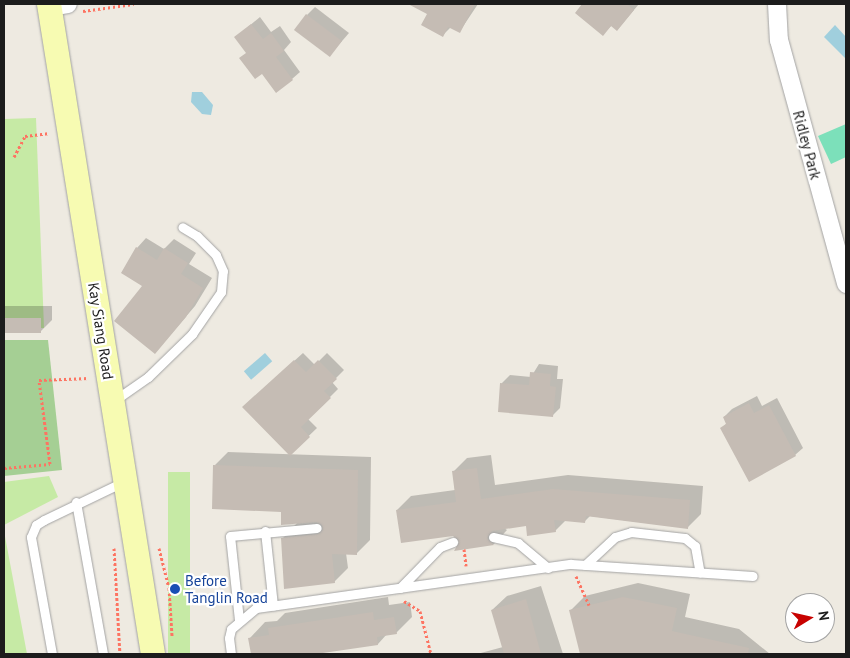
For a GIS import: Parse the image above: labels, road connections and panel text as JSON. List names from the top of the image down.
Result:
{
  "streets": {
    "street": ["Ridley Park", "Kay Siang Road"]
  },
  "places": ["Before Tanglin Road"],
  "north": "right"
}
